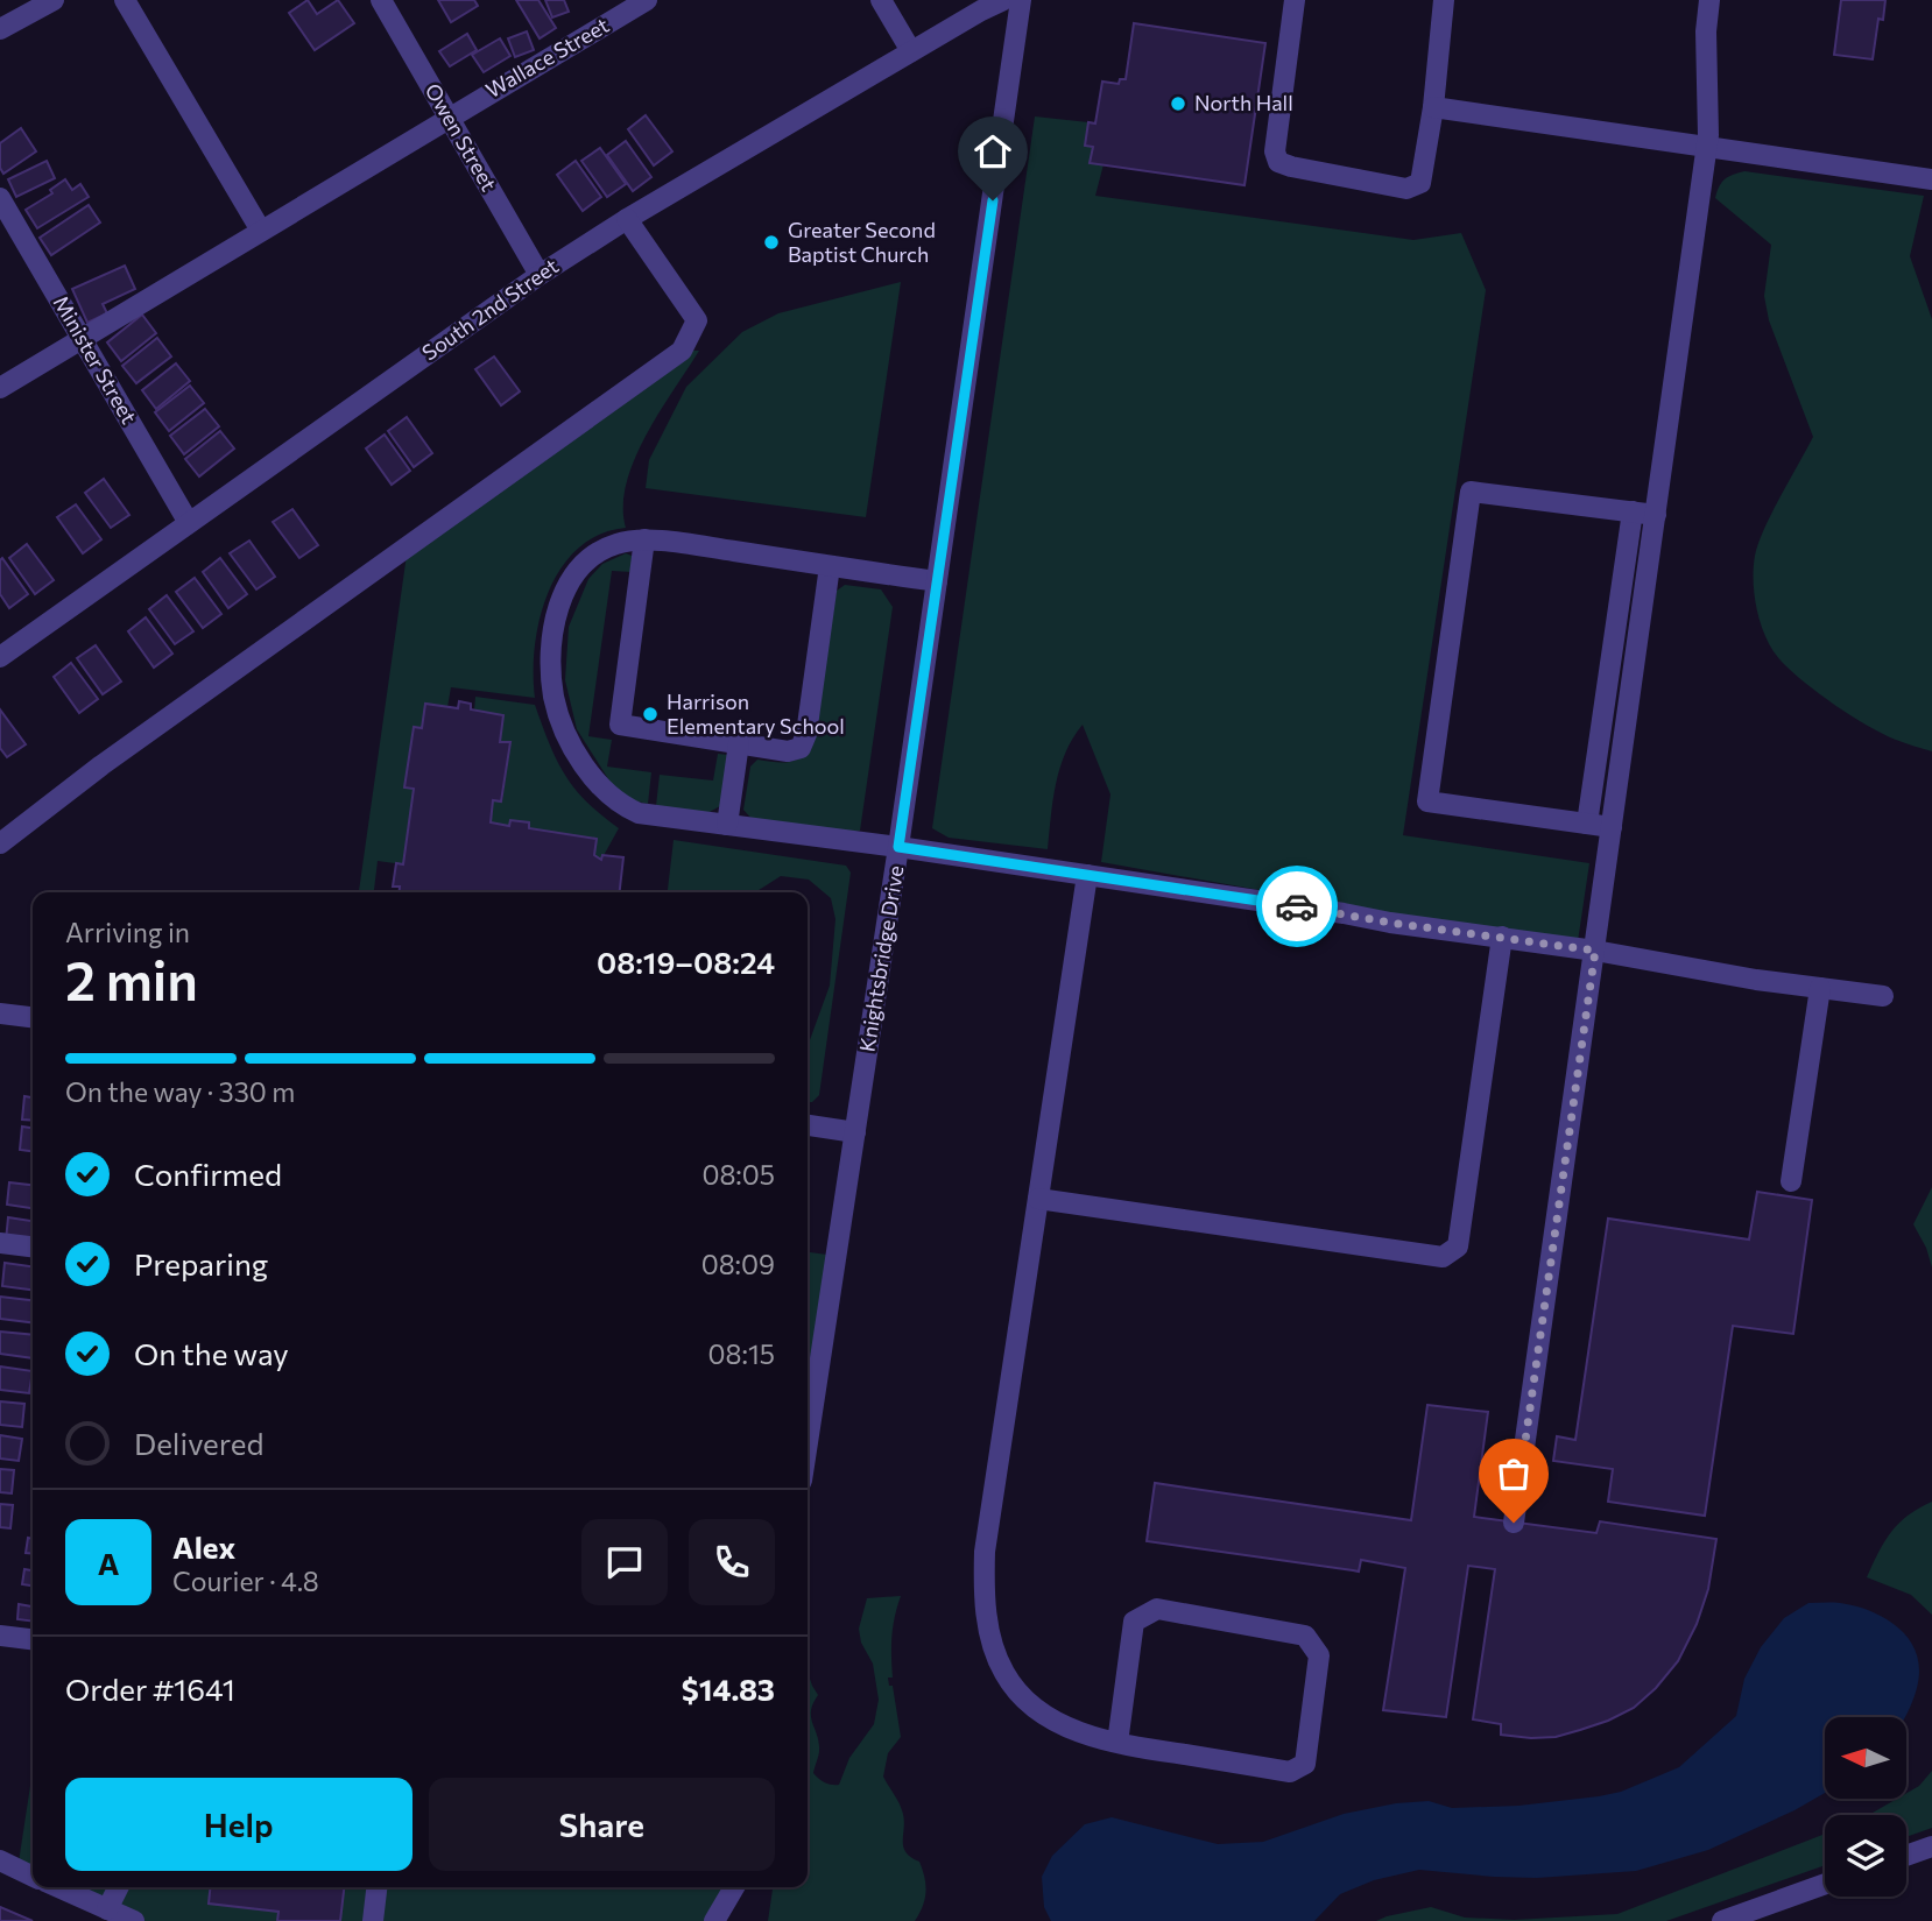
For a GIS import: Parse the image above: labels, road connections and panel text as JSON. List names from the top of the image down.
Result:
{
  "streets": {
    "street": [
      "Wallace Street",
      "Owen Street",
      "South 2nd Street",
      "Minister Street",
      "Knightsbridge Drive"
    ]
  },
  "crossings": [
    ["Wallace Street", "Owen Street"],
    ["Wallace Street", "Minister Street"],
    ["Owen Street", "South 2nd Street"],
    ["South 2nd Street", "Minister Street"]
  ],
  "places": ["North Hall", "Greater Second Baptist Church", "Harrison Elementary School"],
  "north": "left",
  "page": {
    "heading": ["2 min", "Arriving in", "08:19–08:24"],
    "panel": [
      "Alex",
      "Courier · 4.8",
      "Order #1641",
      "$14.83"
    ],
    "bar": "On the way · 330 m",
    "list": [
      ["Confirmed", "08:05"],
      ["Preparing", "08:09"],
      ["On the way", "08:15"],
      "Delivered"
    ],
    "round": "A",
    "buttons": ["Help", "Share"]
  }
}
